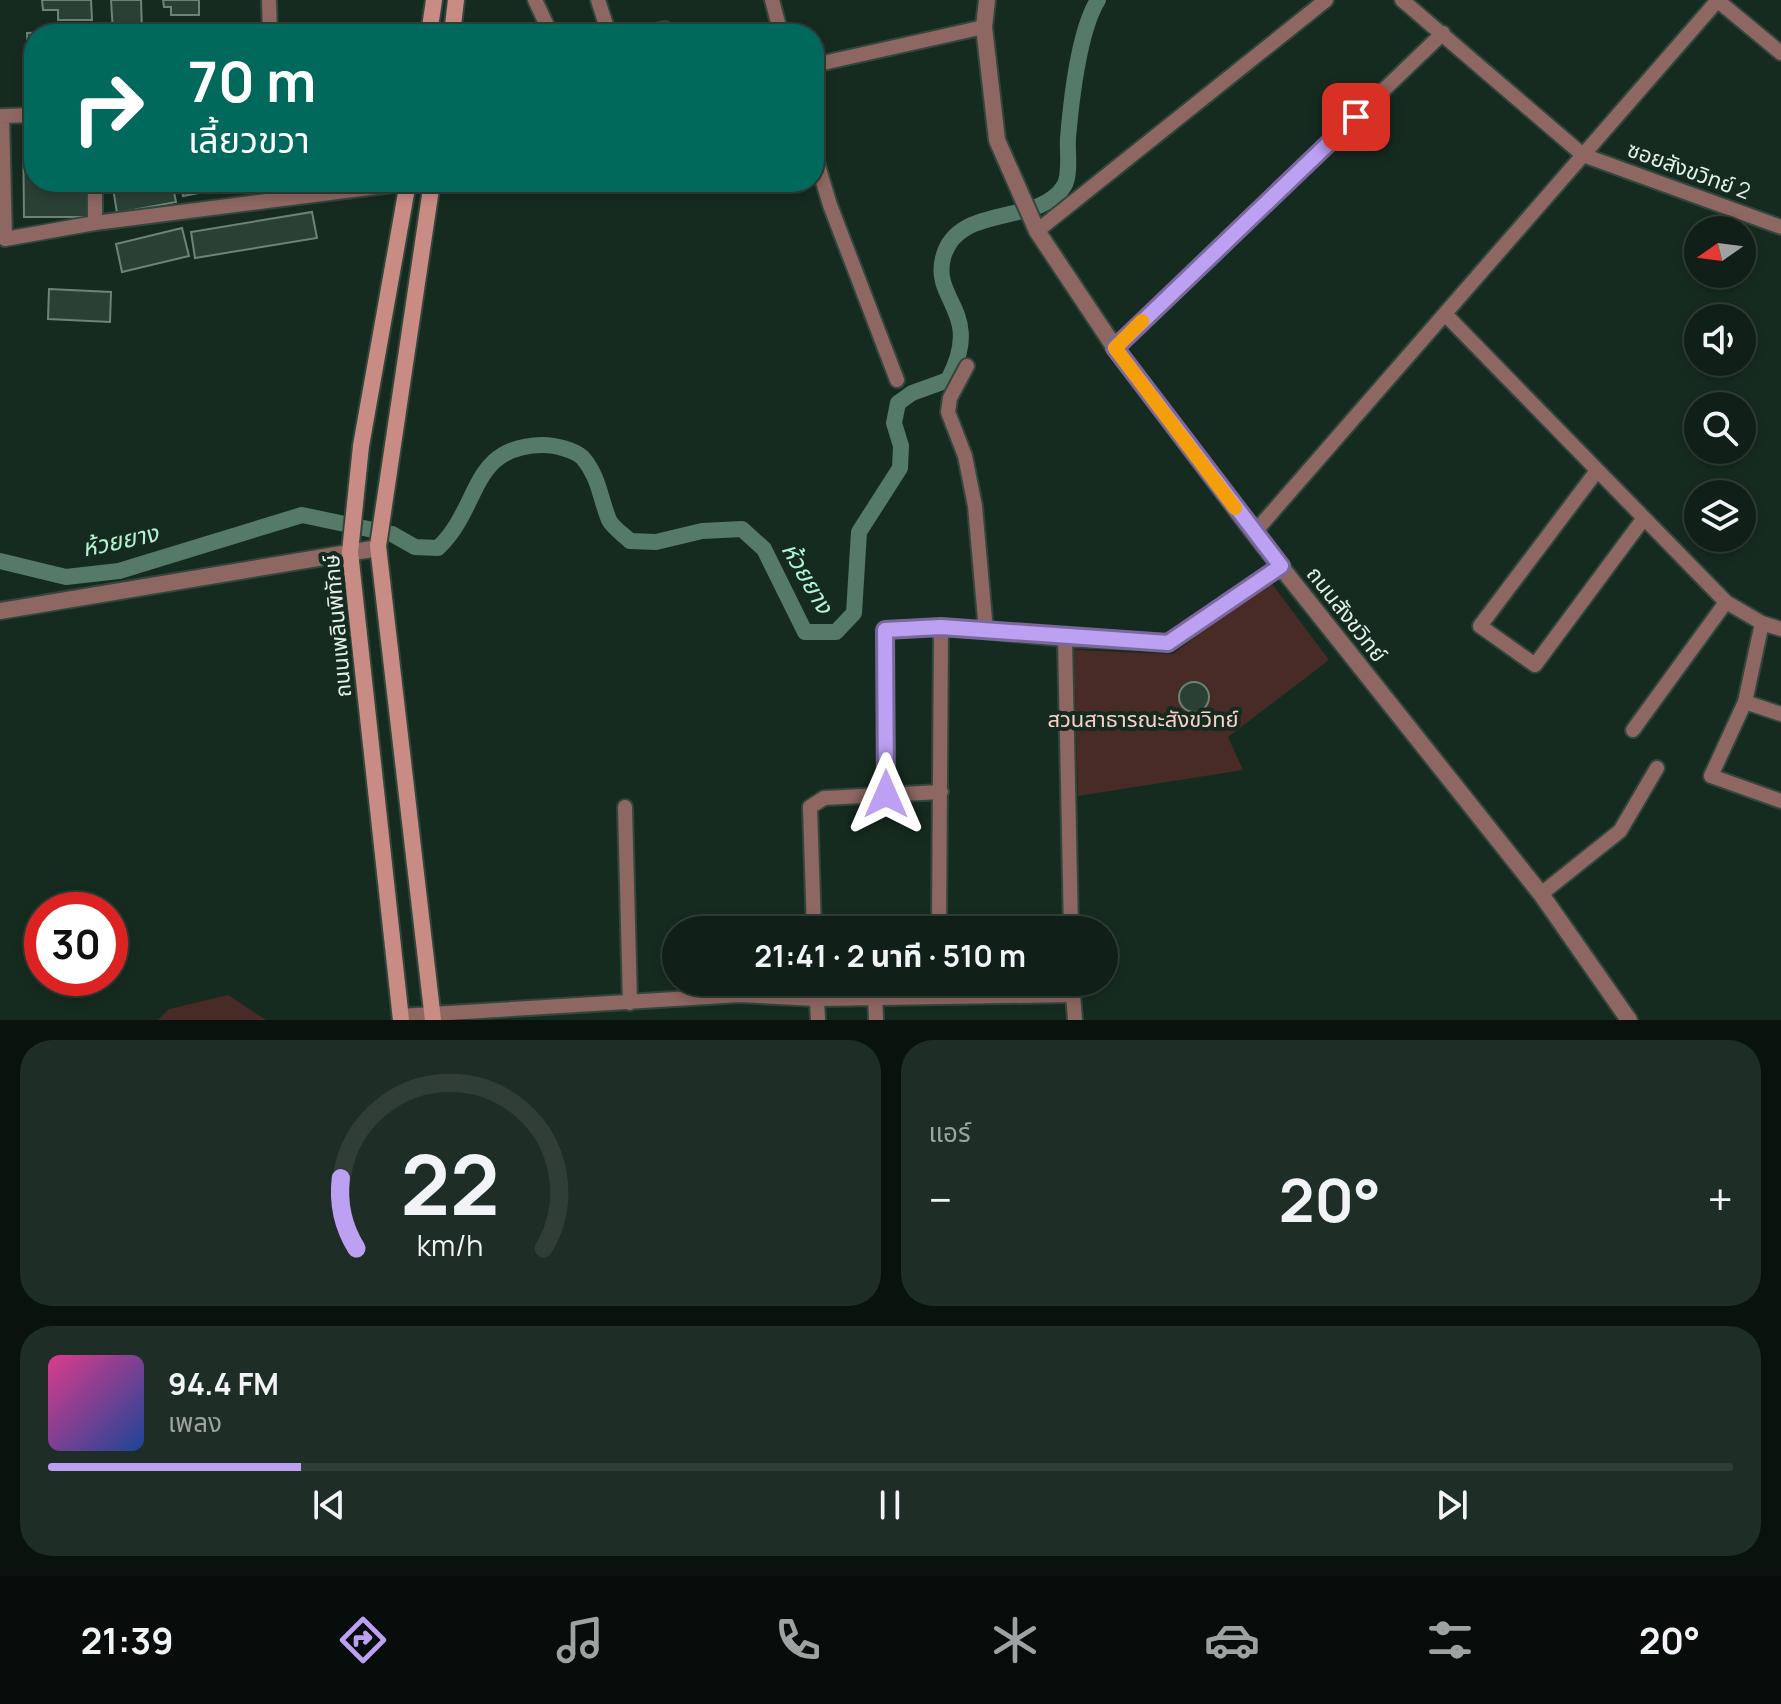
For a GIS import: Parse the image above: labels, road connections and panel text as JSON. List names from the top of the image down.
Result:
{
  "streets": {
    "main road": ["ถนนเพลินพิทักษ์"],
    "street": ["ซอยสังขวิทย์ 2", "ถนนสังขวิทย์"]
  },
  "water": ["ห้วยยาง"],
  "parks": ["สวนสาธารณะสังขวิทย์"],
  "north": "left",
  "page": {
    "turn": ["70 m", "เลี้ยวขวา"],
    "limit": "30",
    "trip": "21:41 · 2 นาที · 510 m",
    "tile": "แอร์",
    "heat": ["−", "20°", "+"],
    "song": ["94.4 FM", "เพลง"],
    "tabs": ["21:39", "20°"],
    "gauge": ["22", "km/h"]
  }
}
